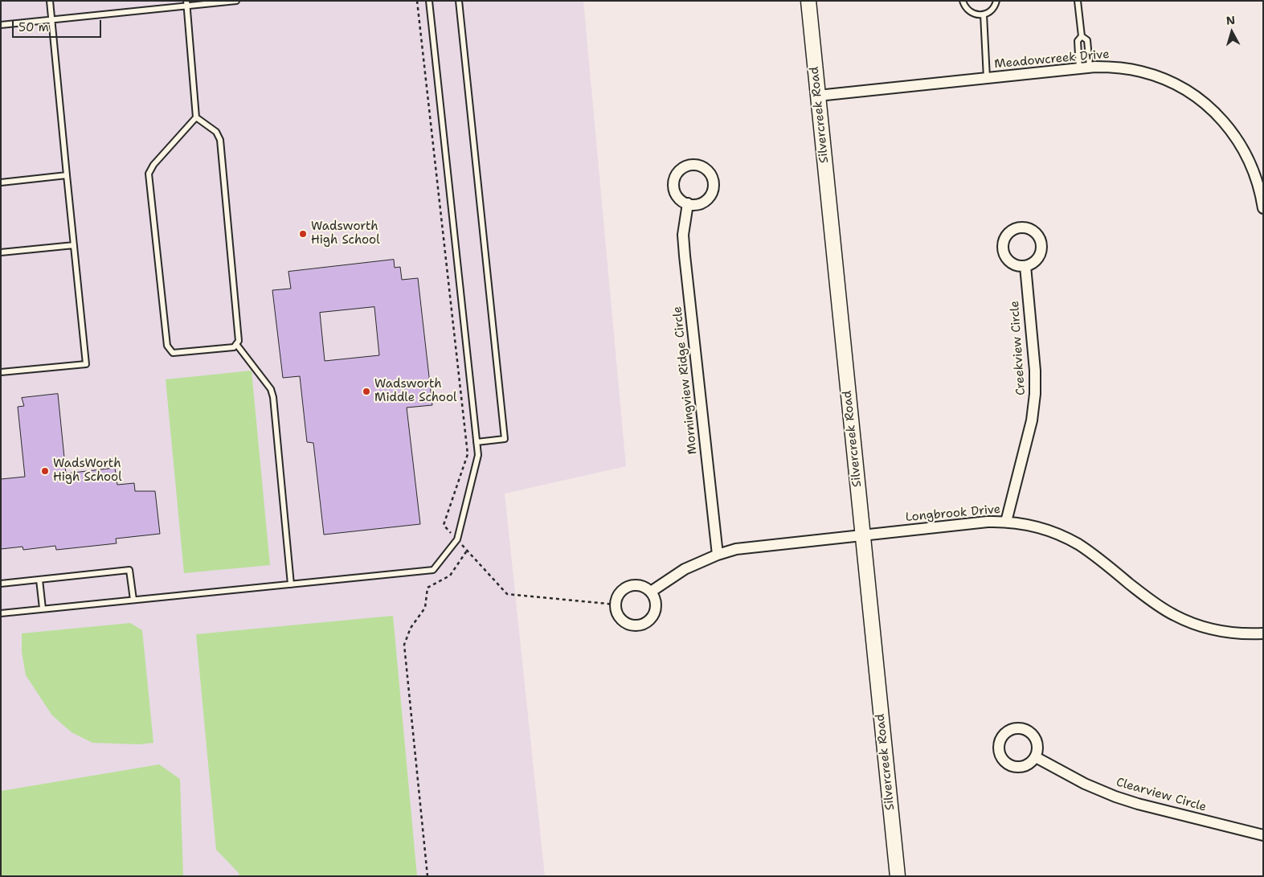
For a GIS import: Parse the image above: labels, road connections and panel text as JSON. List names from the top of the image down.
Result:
{
  "streets": {
    "street": [
      "Meadowcreek Drive",
      "Silvercreek Road",
      "Creekview Circle",
      "Morningview Ridge Circle",
      "Longbrook Drive",
      "Clearview Circle"
    ]
  },
  "crossings": [
    ["Meadowcreek Drive", "Silvercreek Road"],
    ["Silvercreek Road", "Longbrook Drive"],
    ["Creekview Circle", "Longbrook Drive"],
    ["Morningview Ridge Circle", "Longbrook Drive"]
  ],
  "places": ["Wadsworth High School", "Wadsworth Middle School", "WadsWorth High School"],
  "scale_bar": "50 m",
  "north": "top"
}
